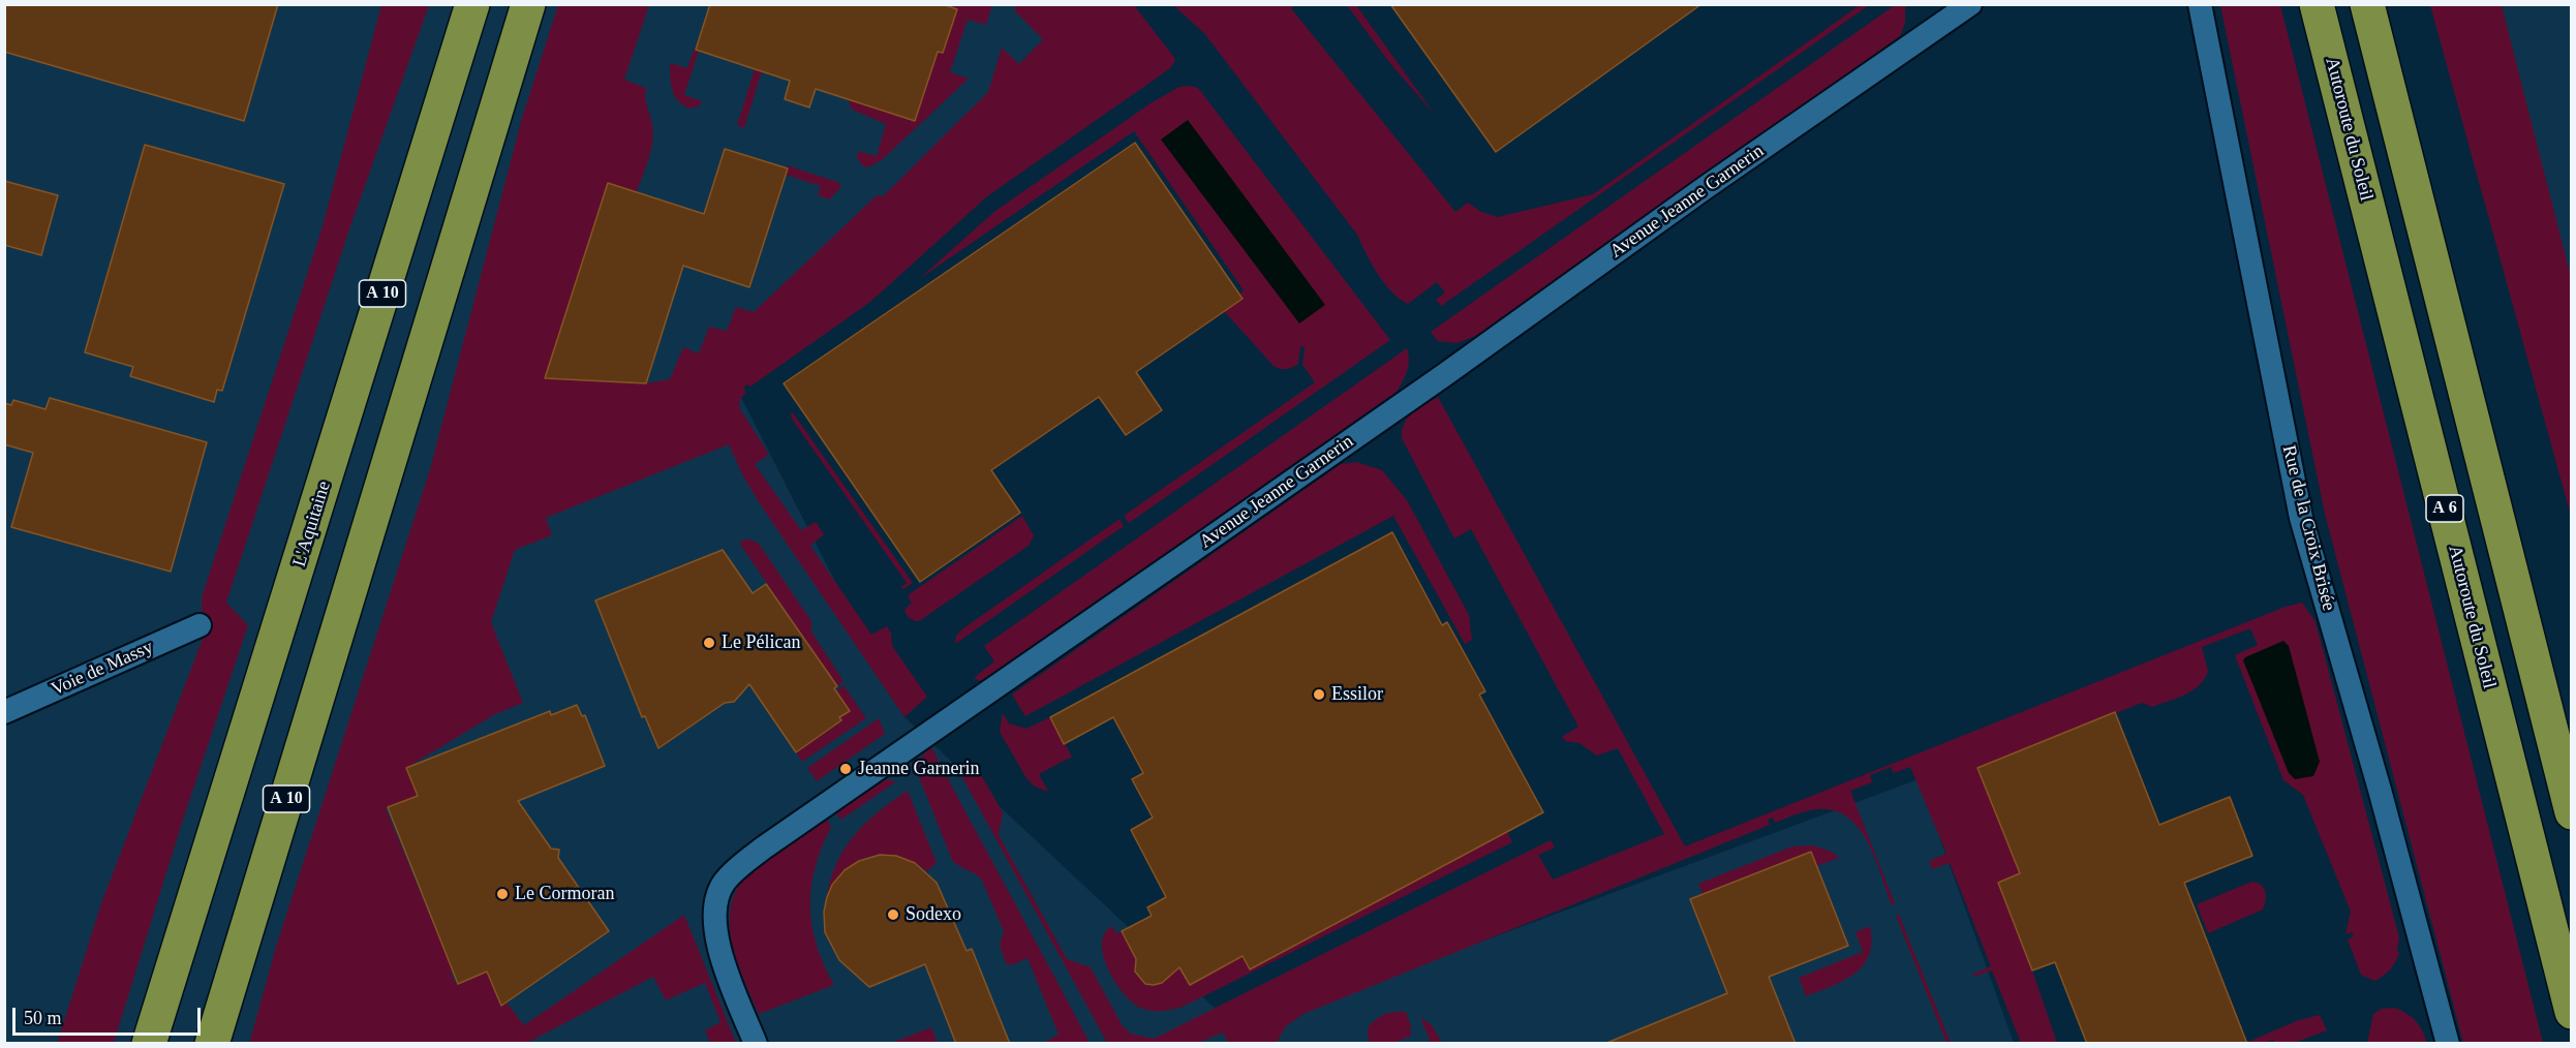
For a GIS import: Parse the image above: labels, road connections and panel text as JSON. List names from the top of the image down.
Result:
{
  "streets": {
    "highway": [
      "Autoroute du Soleil",
      "A 10",
      "A 6",
      "L'Aquitaine"
    ],
    "street": ["Avenue Jeanne Garnerin", "Rue de la Croix Brisée", "Voie de Massy"]
  },
  "places": [
    "Le Pélican",
    "Essilor",
    "Jeanne Garnerin",
    "Le Cormoran",
    "Sodexo"
  ],
  "scale_bar": "50 m"
}
